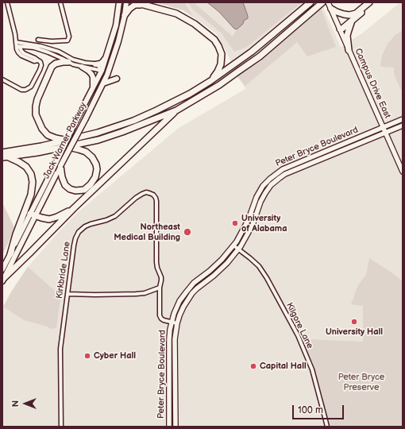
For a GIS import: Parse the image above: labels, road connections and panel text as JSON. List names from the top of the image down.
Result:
{
  "streets": {
    "main road": ["Jack Warner Parkway"],
    "street": [
      "Campus Drive East",
      "Peter Bryce Boulevard",
      "Kirkbride Lane",
      "Kilgore Lane"
    ]
  },
  "crossings": [
    ["Campus Drive East", "Peter Bryce Boulevard"],
    ["Peter Bryce Boulevard", "Kirkbride Lane"],
    ["Peter Bryce Boulevard", "Kilgore Lane"]
  ],
  "parks": ["Peter Bryce Preserve"],
  "places": [
    "University of Alabama",
    "Northeast Medical Building",
    "University Hall",
    "Cyber Hall",
    "Capital Hall"
  ],
  "scale_bar": "100 m",
  "north": "left"
}
